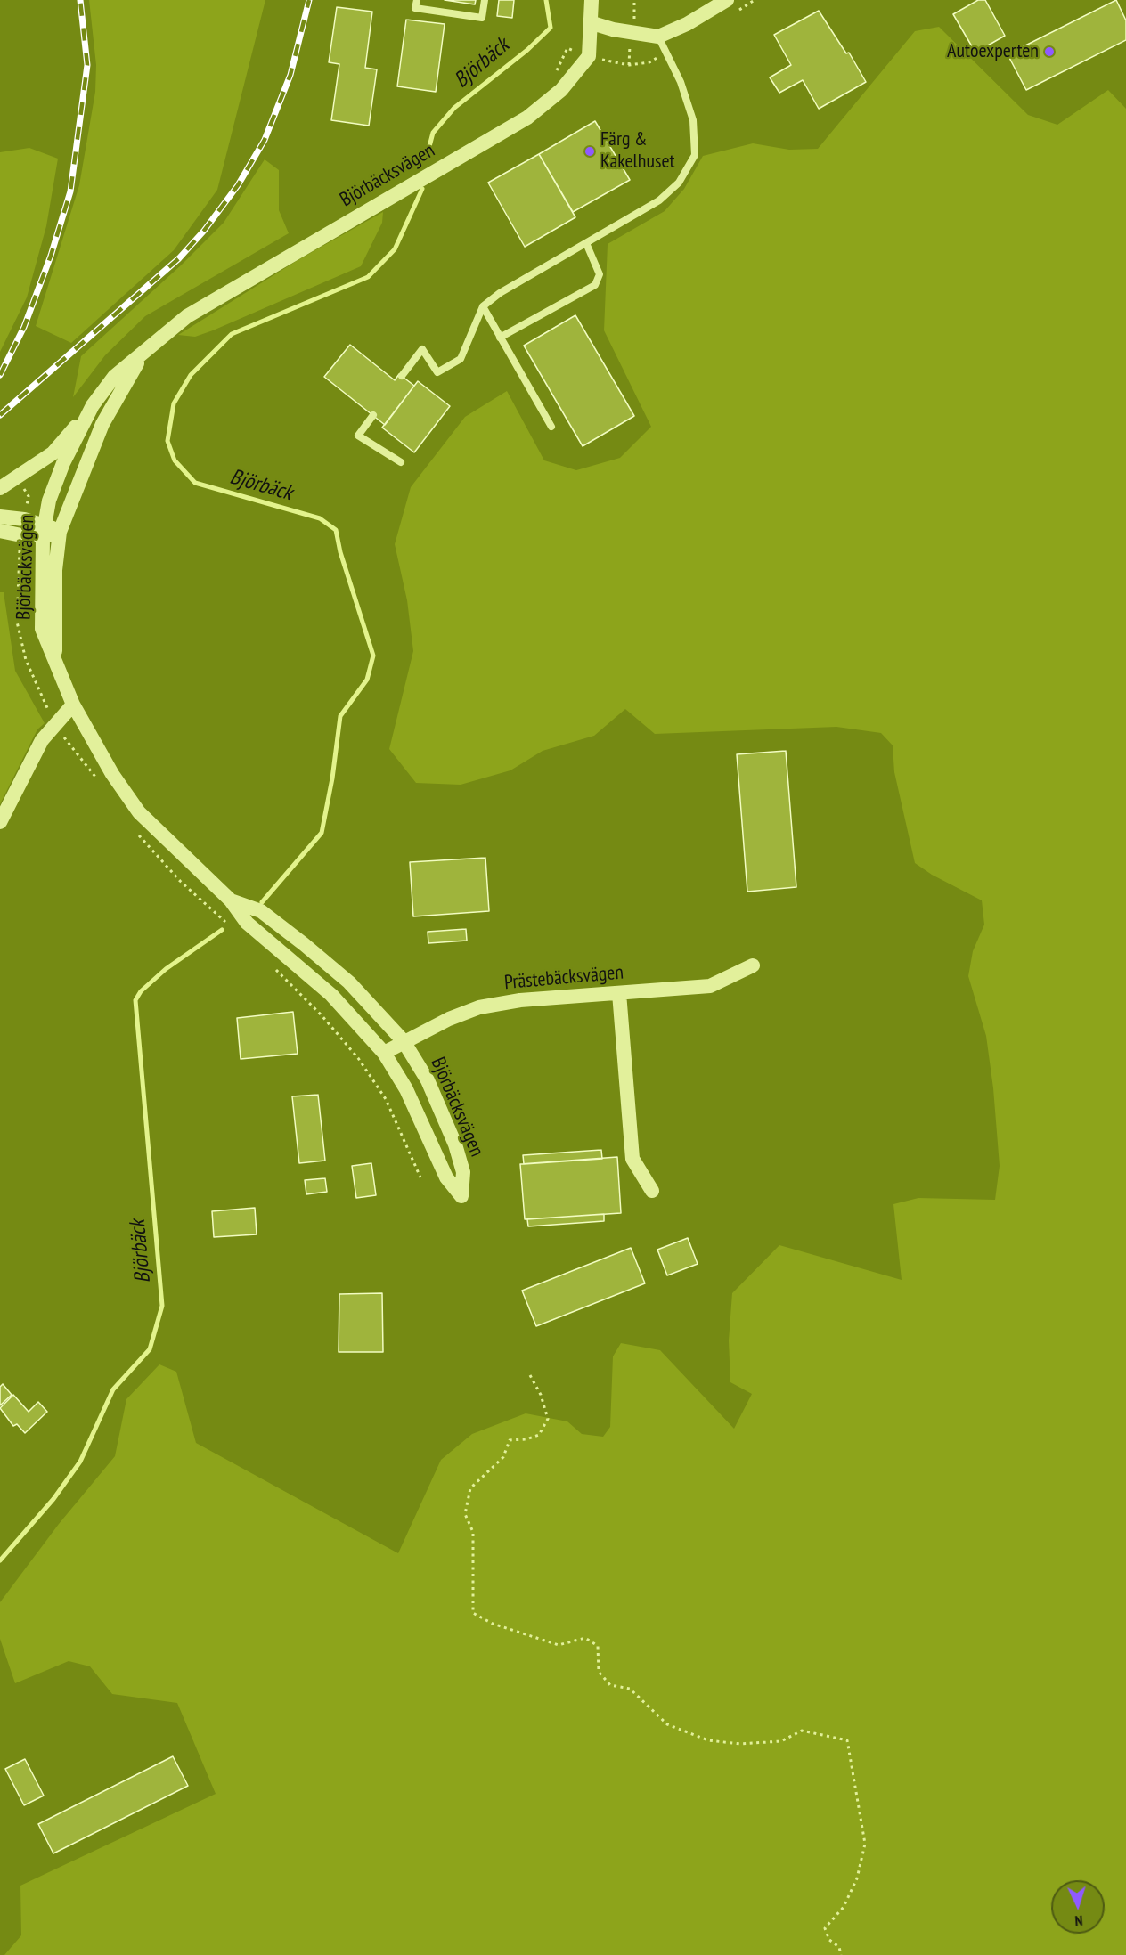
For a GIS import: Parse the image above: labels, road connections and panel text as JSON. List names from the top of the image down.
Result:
{
  "streets": {
    "street": ["Björbäcksvägen", "Prästebäcksvägen"]
  },
  "crossings": [
    ["Björbäcksvägen", "Prästebäcksvägen"]
  ],
  "water": ["Björbäck"],
  "places": ["Autoexperten", "Färg & Kakelhuset"],
  "north": "bottom"
}
